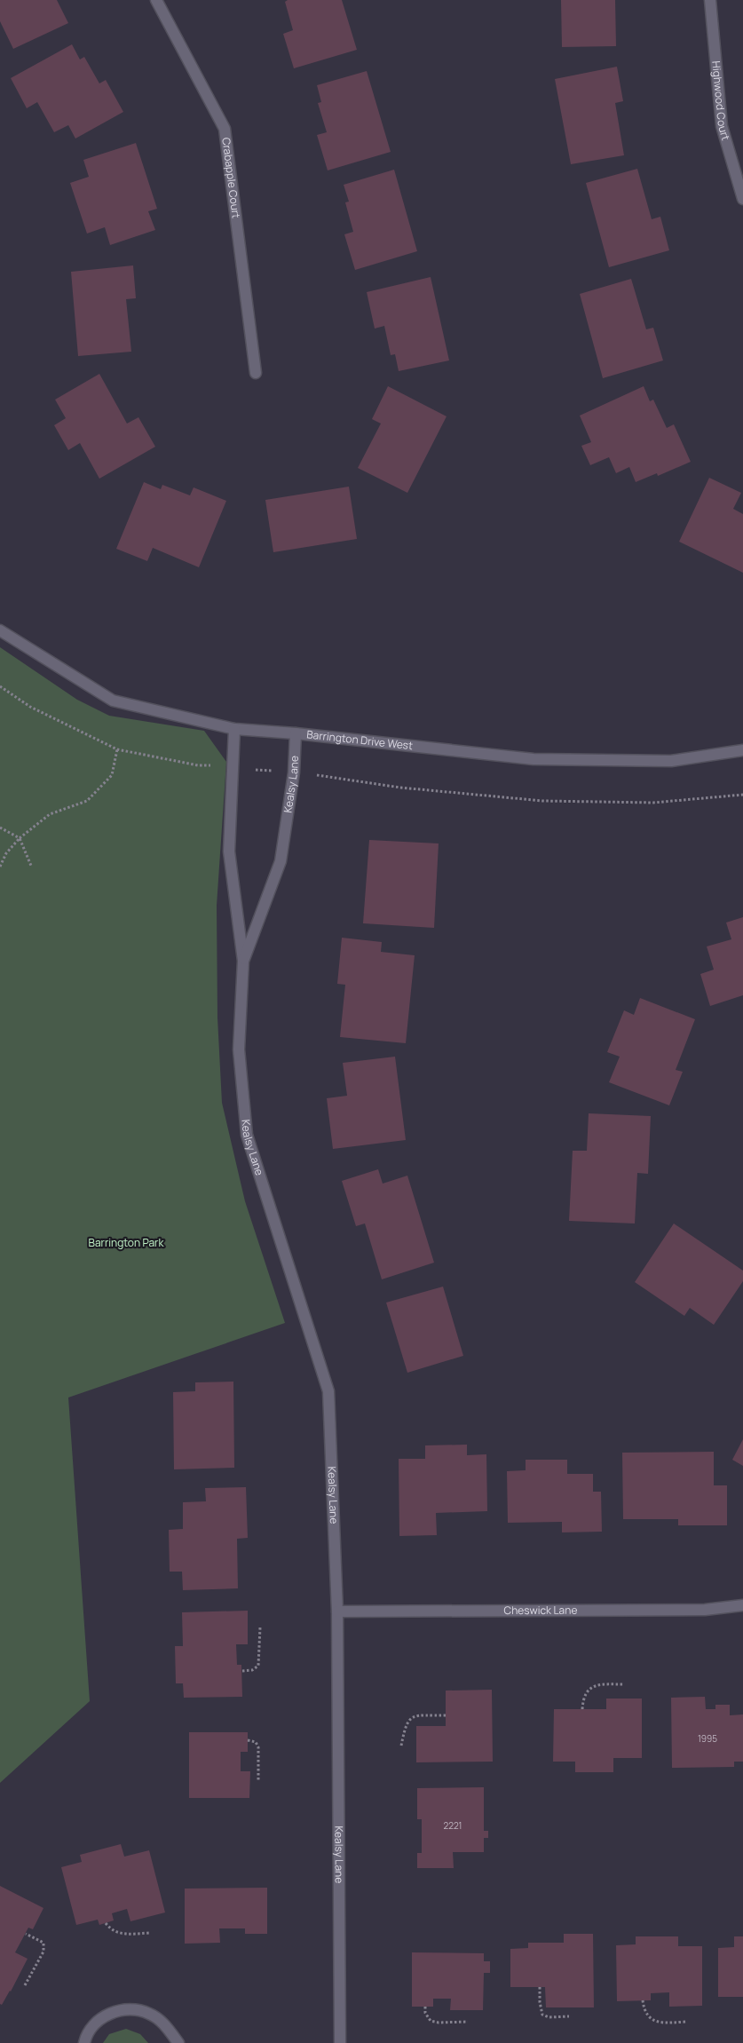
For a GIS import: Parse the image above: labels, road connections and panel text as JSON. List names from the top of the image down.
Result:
{
  "streets": {
    "street": [
      "Highwood Court",
      "Crabapple Court",
      "Barrington Drive West",
      "Kealsy Lane",
      "Cheswick Lane"
    ]
  },
  "crossings": [
    ["Barrington Drive West", "Kealsy Lane"],
    ["Kealsy Lane", "Cheswick Lane"]
  ],
  "parks": ["Barrington Park"],
  "house_numbers": ["1995", "2221"]
}
